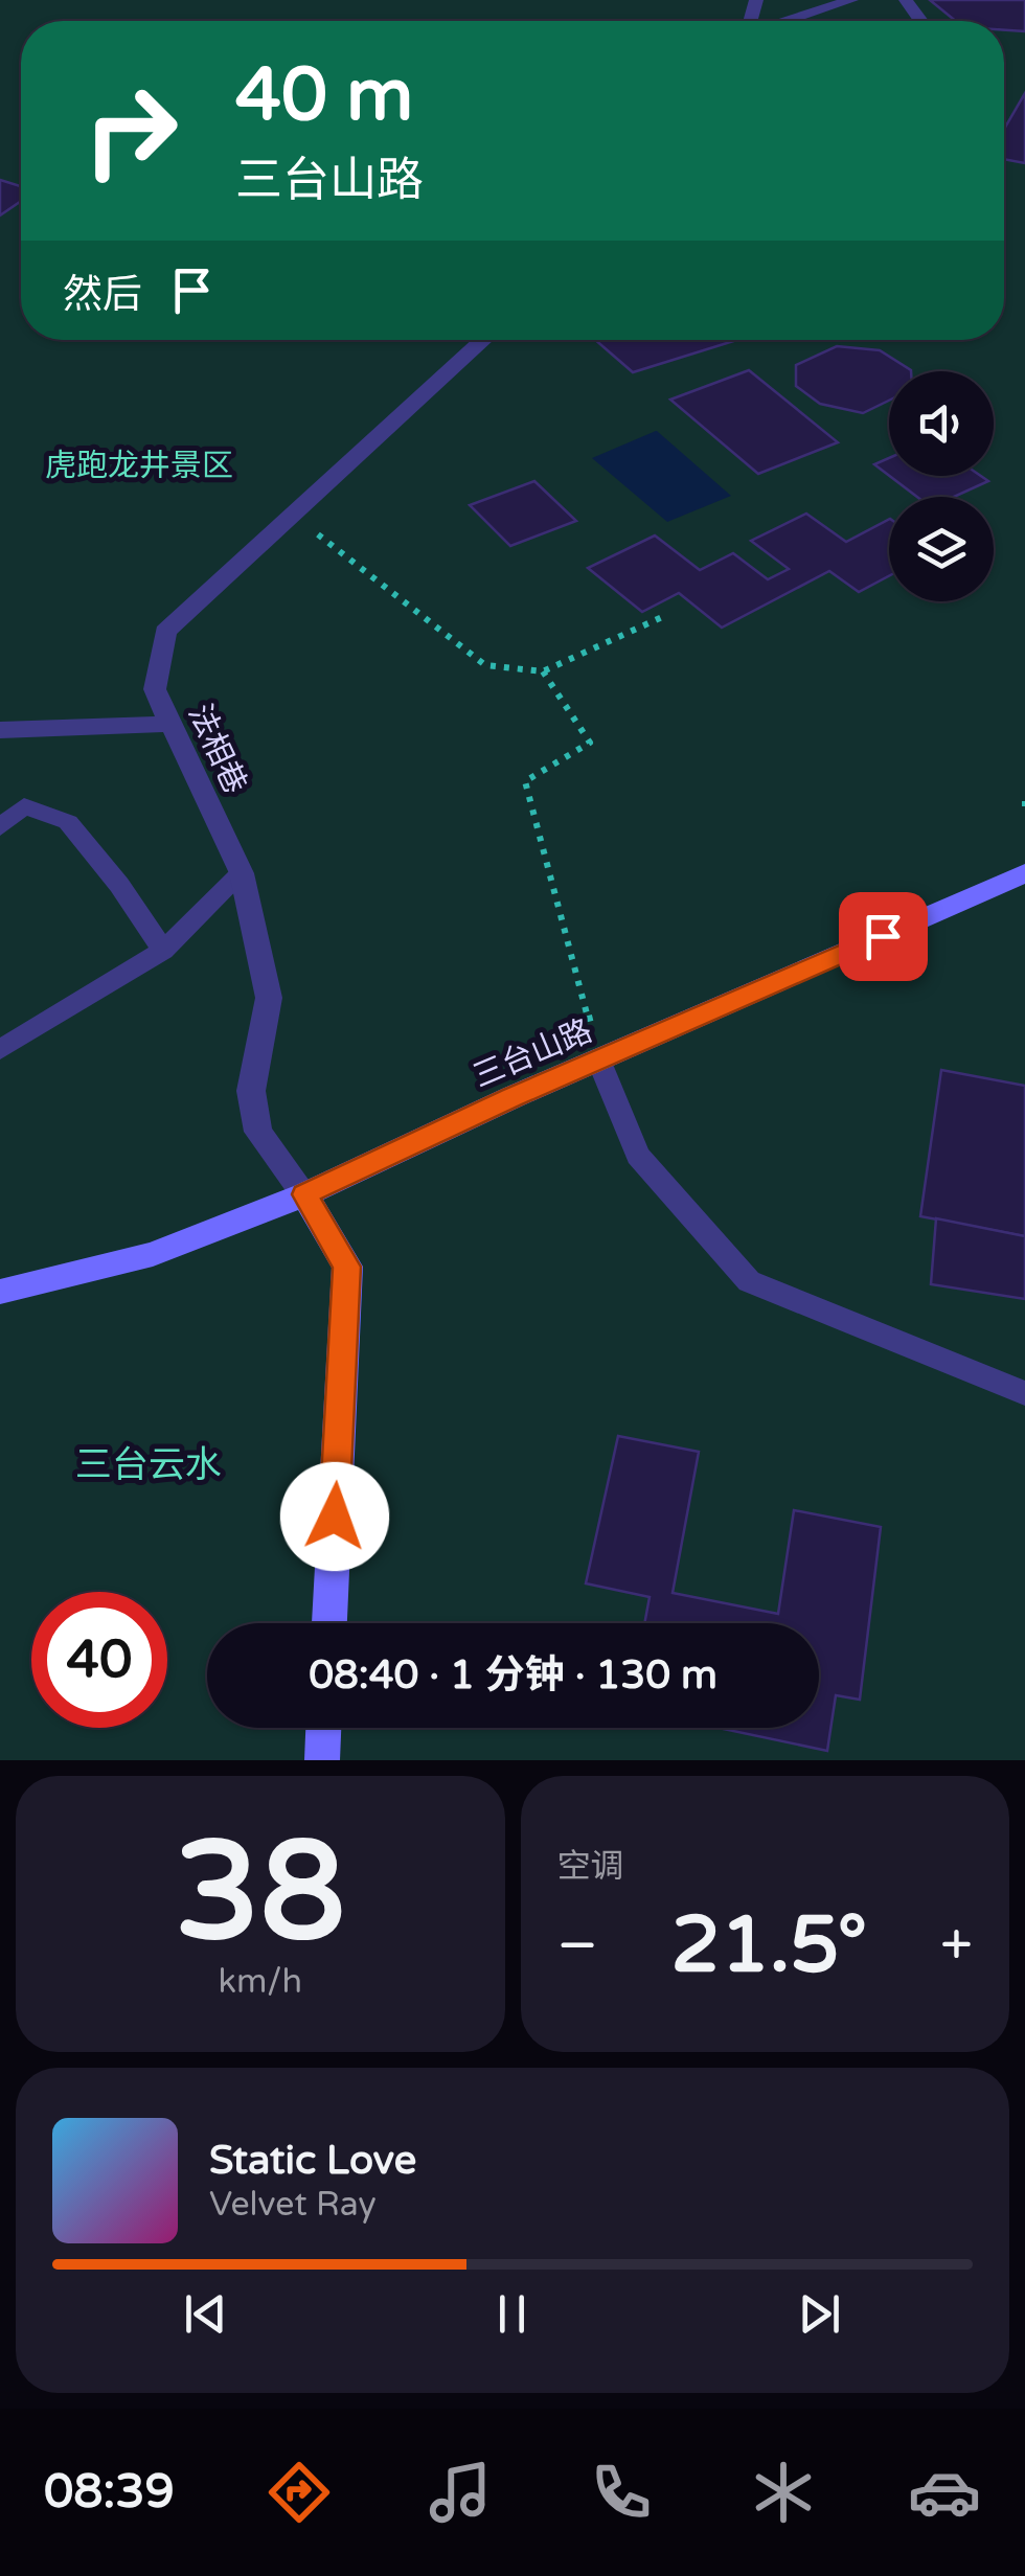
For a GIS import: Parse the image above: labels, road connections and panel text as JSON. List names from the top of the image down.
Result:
{
  "streets": {
    "street": ["法相巷", "三台山路"]
  },
  "crossings": [
    ["法相巷", "三台山路"]
  ],
  "parks": ["虎跑龙井景区", "三台云水"],
  "page": {
    "turn": ["40 m", "三台山路"],
    "then": "然后",
    "limit": "40",
    "trip": "08:40 · 1 分钟 · 130 m",
    "tile": [
      ["38", "km/h"],
      "空调"
    ],
    "heat": ["−", "21.5°", "+"],
    "song": ["Static Love", "Velvet Ray"],
    "tabs": "08:39"
  }
}
